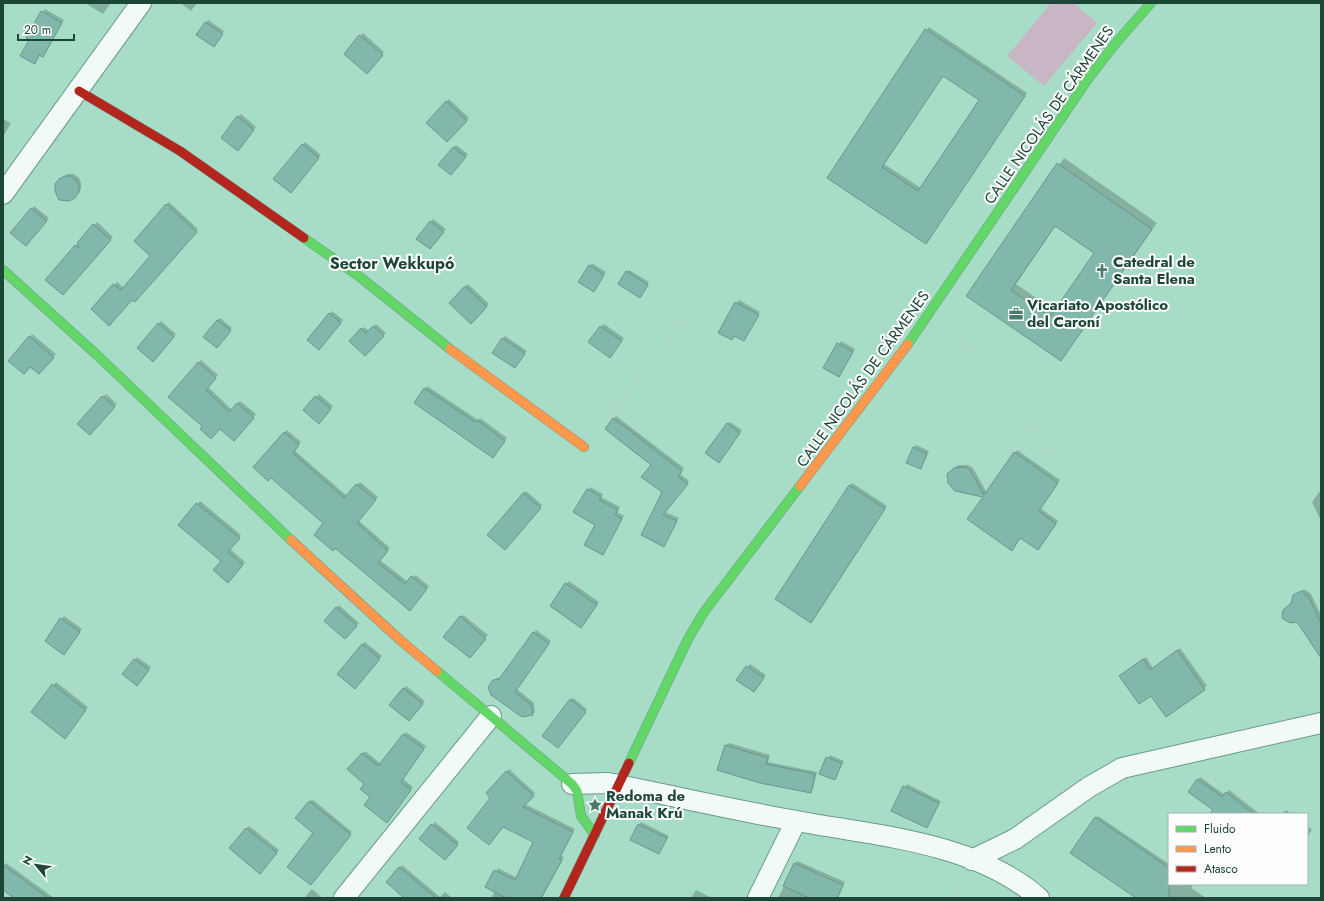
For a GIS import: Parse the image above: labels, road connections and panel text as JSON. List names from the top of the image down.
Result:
{
  "streets": {
    "street": ["CALLE NICOLÁS DE CÁRMENES"]
  },
  "districts": ["Sector Wekkupó"],
  "places": {
    "church": ["Catedral de Santa Elena"],
    "office": ["Vicariato Apostólico del Caroní"],
    "place": ["Redoma de Manak Krú"]
  },
  "legend": ["Fluido", "Lento", "Atasco"],
  "scale_bar": "20 m",
  "north": "top left"
}
